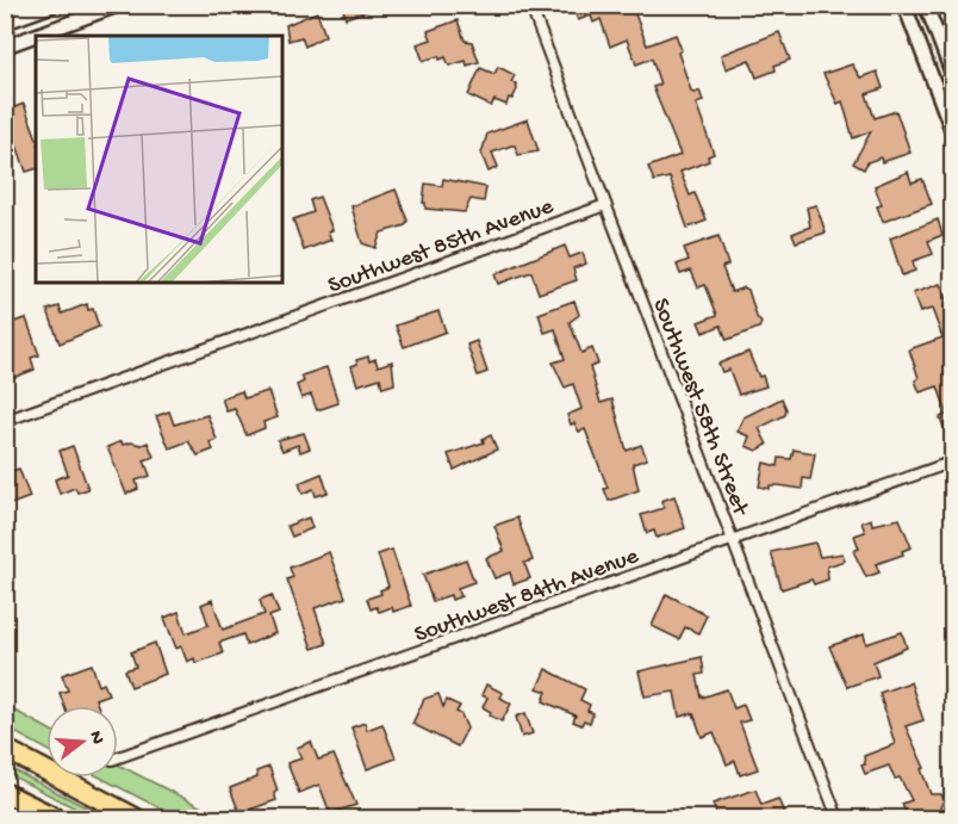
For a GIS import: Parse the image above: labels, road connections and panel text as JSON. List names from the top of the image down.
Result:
{
  "streets": {
    "street": ["Southwest 85th Avenue", "Southwest 58th Street", "Southwest 84th Avenue"]
  },
  "crossings": [
    ["Southwest 85th Avenue", "Southwest 58th Street"],
    ["Southwest 58th Street", "Southwest 84th Avenue"]
  ],
  "north": "right"
}
